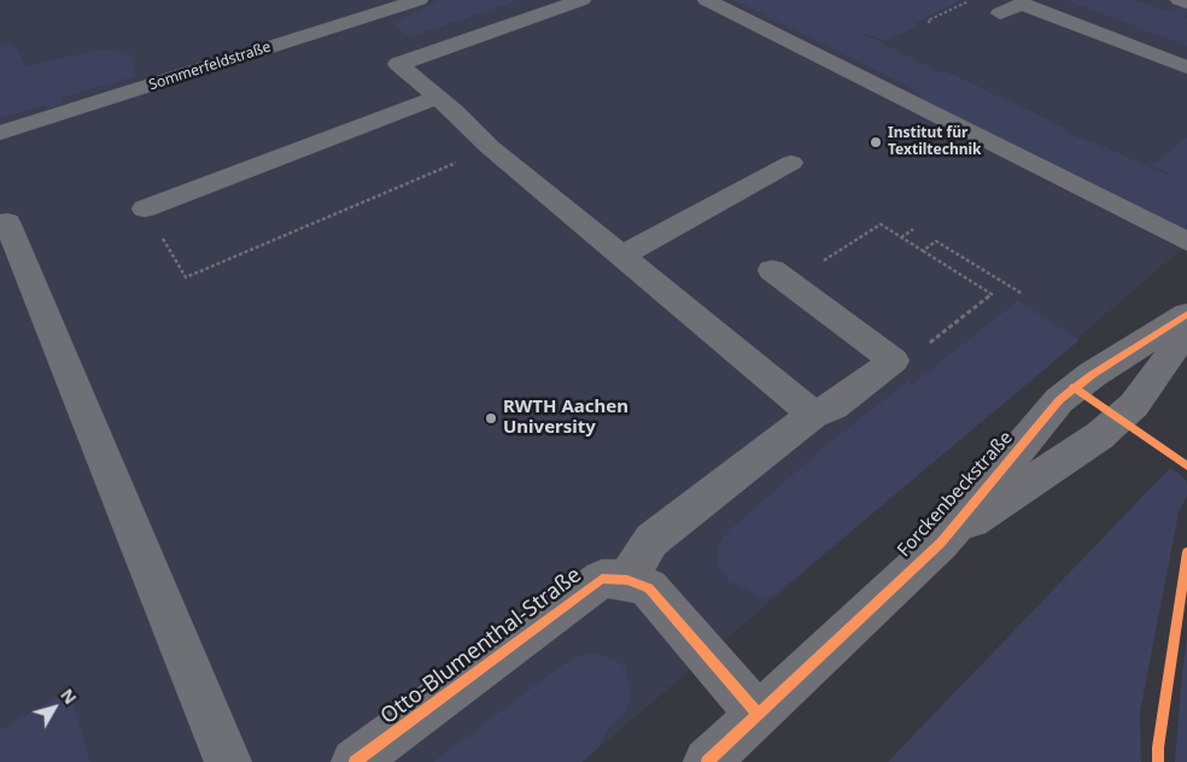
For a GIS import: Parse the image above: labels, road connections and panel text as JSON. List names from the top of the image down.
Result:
{
  "streets": {
    "street": ["Sommerfeldstraße", "Forckenbeckstraße", "Otto-Blumenthal-Straße"]
  },
  "places": ["Institut für Textiltechnik", "RWTH Aachen University"],
  "north": "top right"
}
